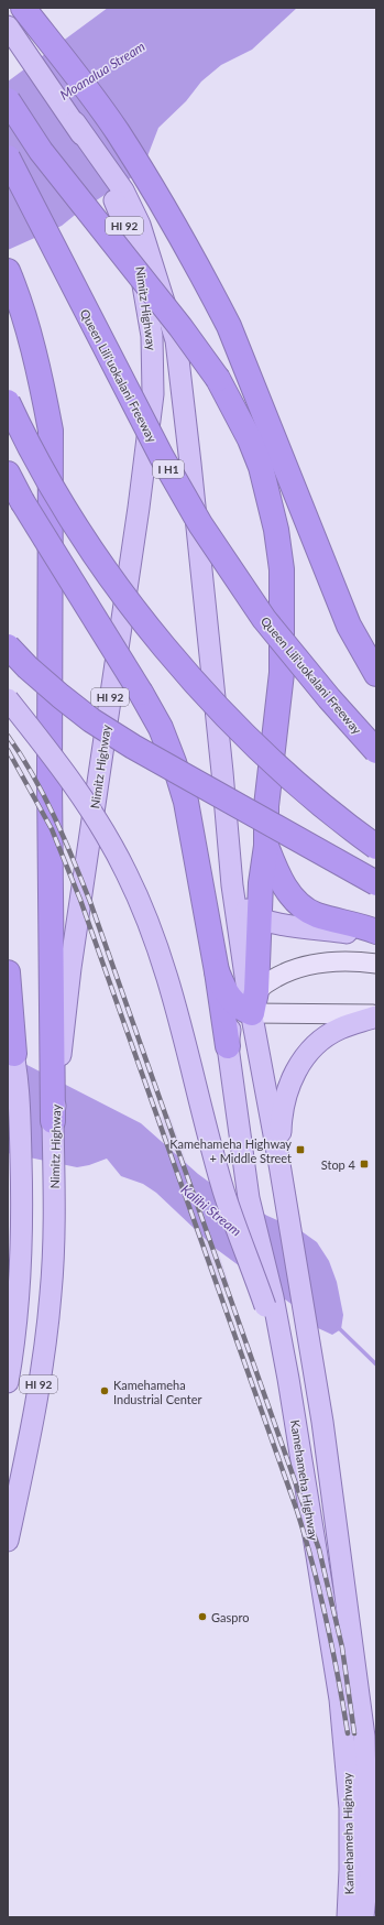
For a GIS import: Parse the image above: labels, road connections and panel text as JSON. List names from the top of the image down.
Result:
{
  "streets": {
    "highway": ["Queen Liliʻuokalani Freeway", "I H1"],
    "main road": ["HI 92", "Nimitz Highway", "Kamehameha Highway"]
  },
  "water": ["Moanalua Stream", "Kalihi Stream"],
  "places": {
    "transit": ["Kamehameha Highway + Middle Street", "Stop 4"],
    "other": ["Kamehameha Industrial Center", "Gaspro"]
  }
}
